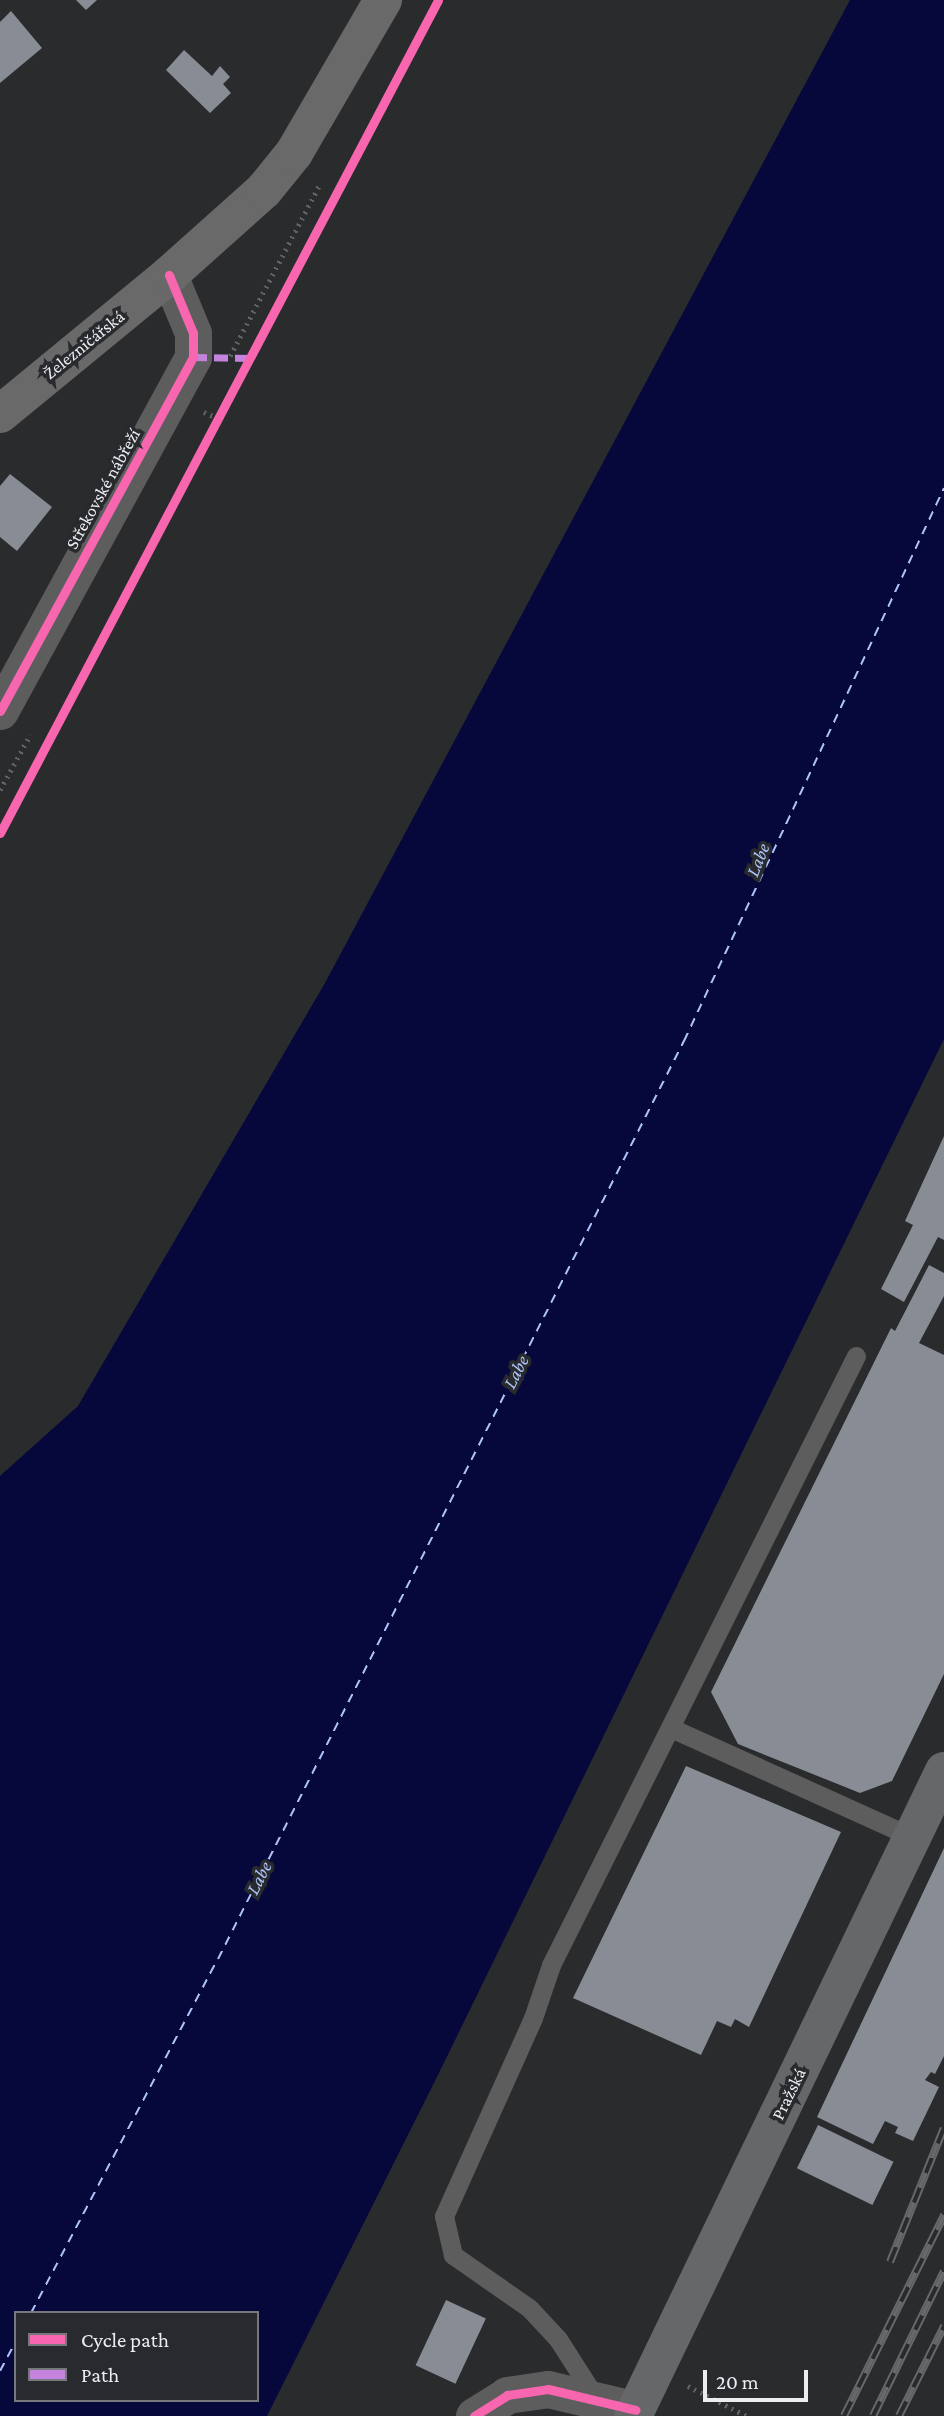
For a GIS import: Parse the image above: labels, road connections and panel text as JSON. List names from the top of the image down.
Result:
{
  "streets": {
    "main road": ["Železničářská", "Pražská"],
    "street": ["Střekovské nábřeží"]
  },
  "crossings": [
    ["Železničářská", "Střekovské nábřeží"]
  ],
  "water": ["Labe"],
  "legend": ["Cycle path", "Path"],
  "scale_bar": "20 m"
}
